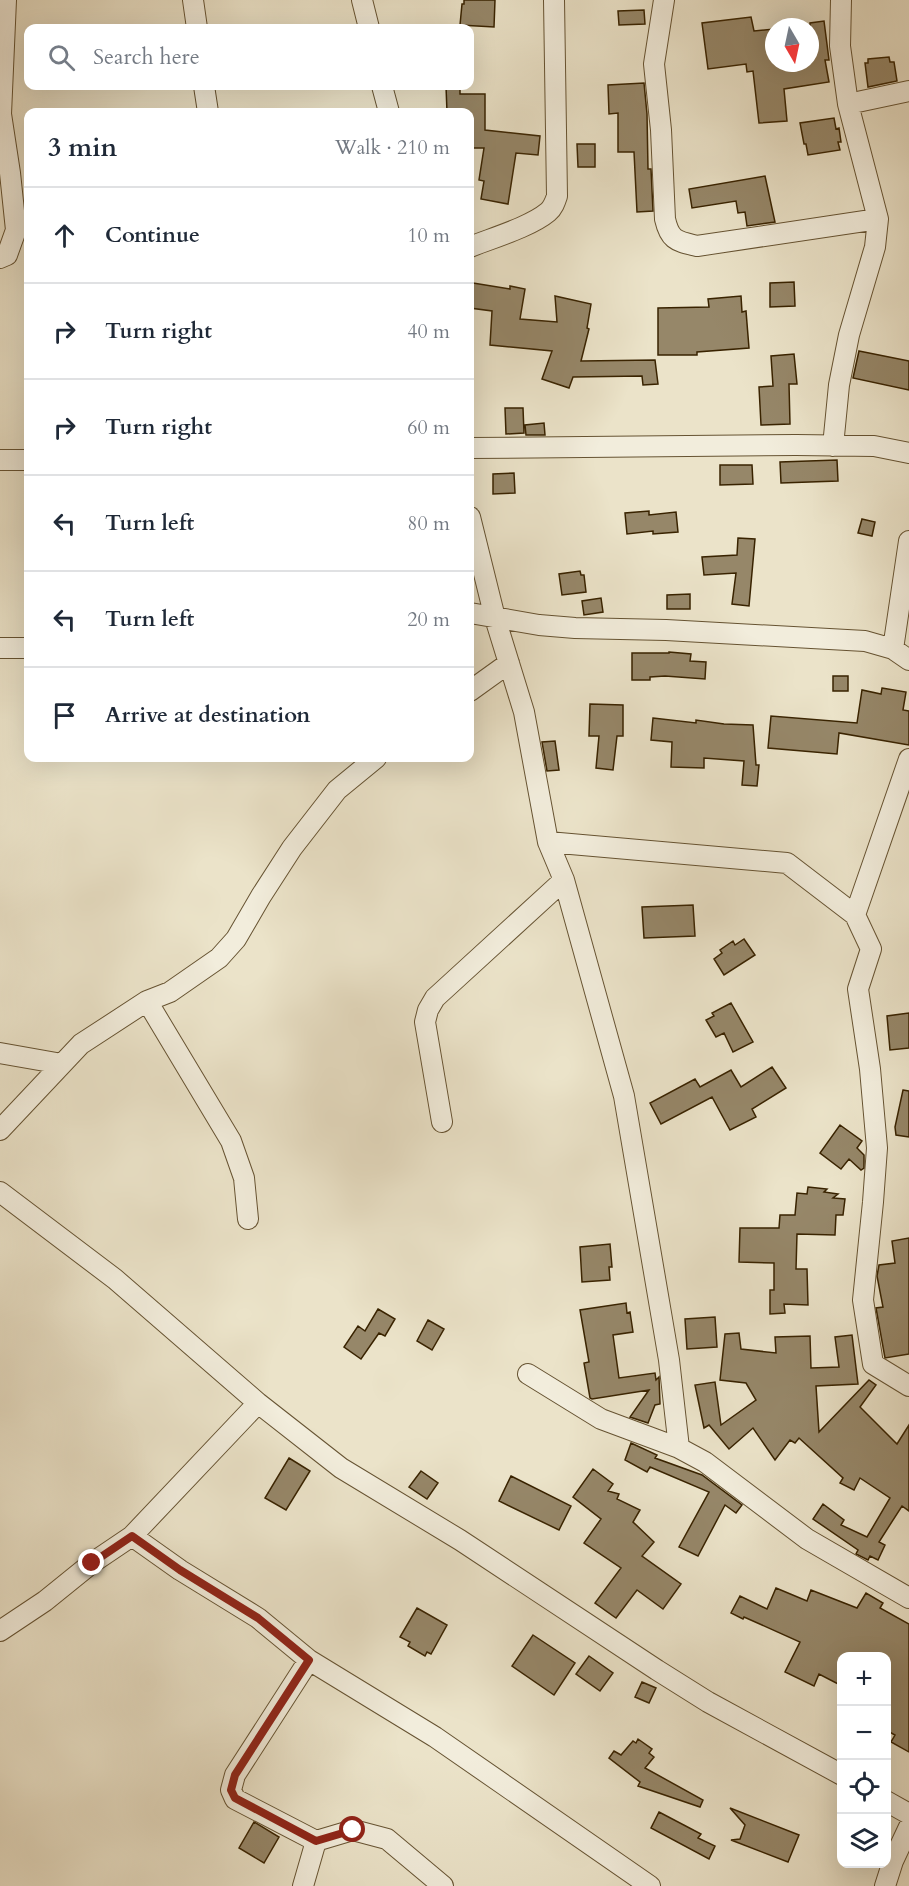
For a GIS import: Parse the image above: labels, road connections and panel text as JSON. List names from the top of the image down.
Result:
{
  "north": "bottom",
  "page": {
    "search": "Search here",
    "heading": ["3 min", "Walk · 210 m"],
    "list": [
      ["Continue", "10 m"],
      ["Turn right", "40 m"],
      ["Turn right", "60 m"],
      ["Turn left", "80 m"],
      ["Turn left", "20 m"],
      "Arrive at destination"
    ],
    "map_buttons": ["+", "−"]
  }
}
